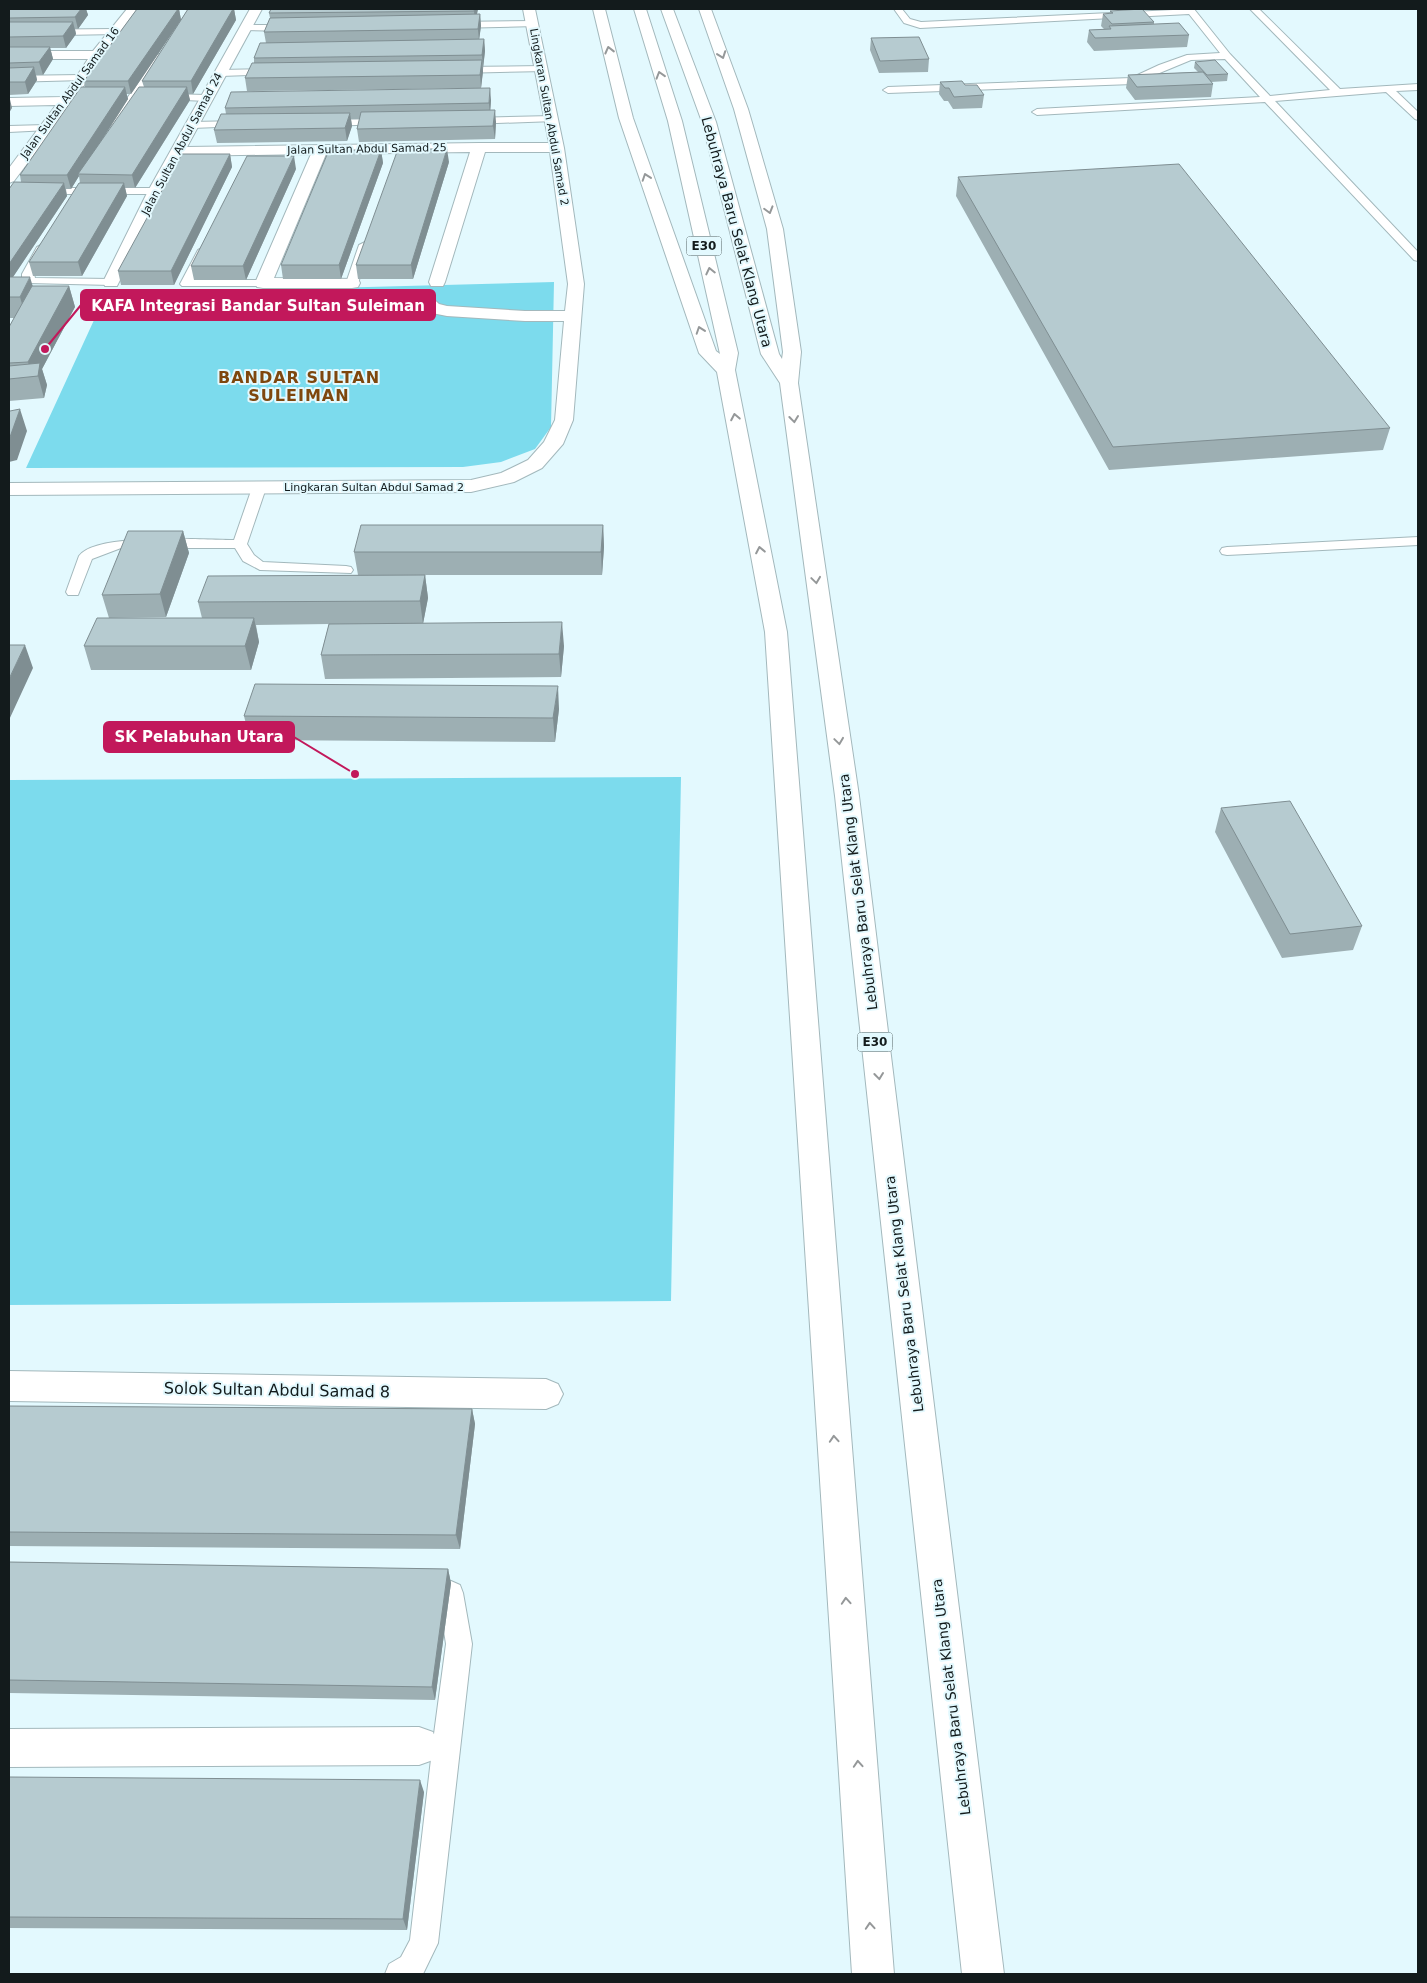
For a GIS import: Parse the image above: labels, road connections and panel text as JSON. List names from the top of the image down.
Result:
{
  "streets": {
    "main road": [
      "Jalan Sultan Abdul Samad 16",
      "Lingkaran Sultan Abdul Samad 2",
      "Jalan Sultan Abdul Samad 24",
      "Jalan Sultan Abdul Samad 25",
      "Lebuhraya Baru Selat Klang Utara",
      "E30",
      "Solok Sultan Abdul Samad 8"
    ]
  },
  "crossings": [
    ["Lingkaran Sultan Abdul Samad 2", "Jalan Sultan Abdul Samad 25"],
    ["Jalan Sultan Abdul Samad 24", "Jalan Sultan Abdul Samad 25"]
  ],
  "districts": ["BANDAR SULTAN SULEIMAN"],
  "places": ["KAFA Integrasi Bandar Sultan Suleiman", "SK Pelabuhan Utara"]
}
